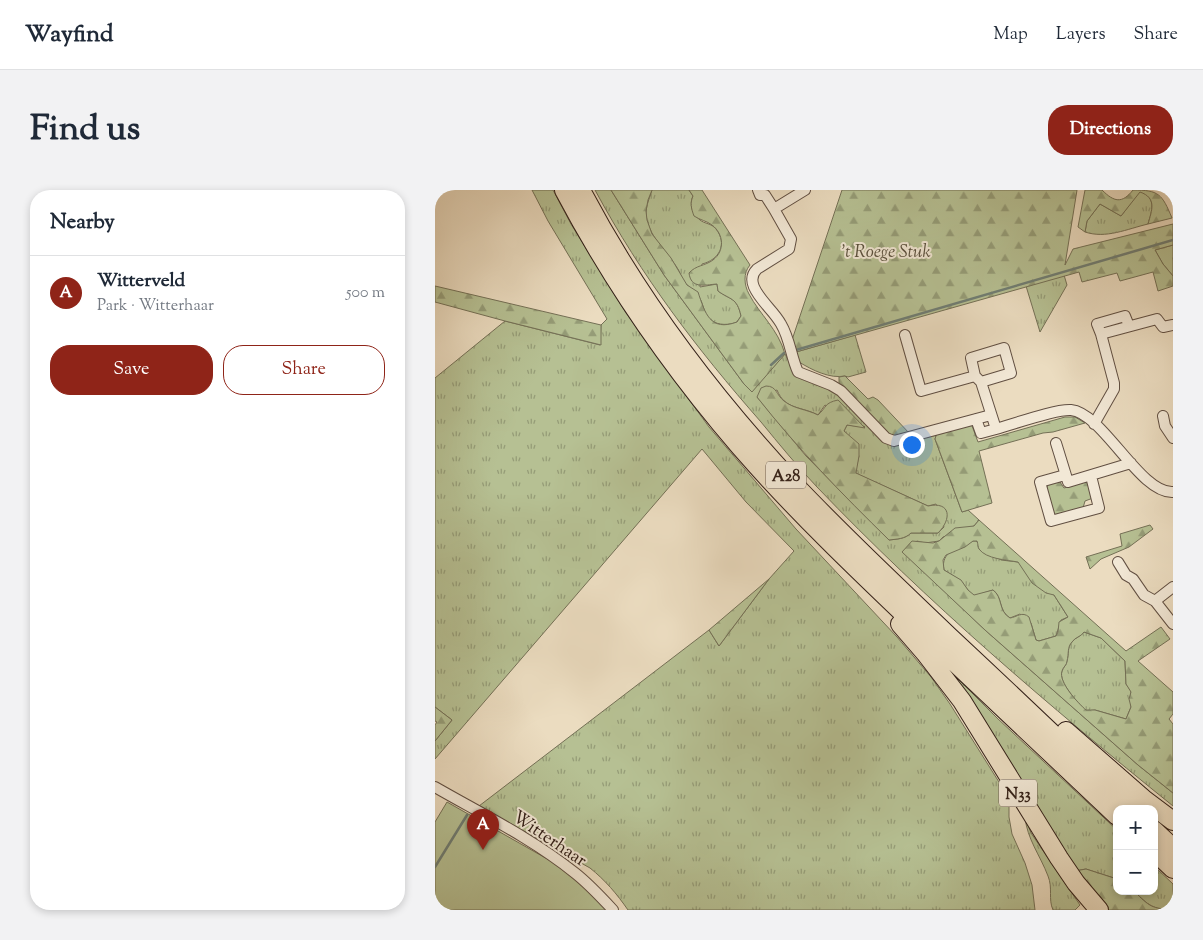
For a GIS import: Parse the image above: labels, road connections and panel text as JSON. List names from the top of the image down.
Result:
{
  "streets": {
    "highway": ["A28", "N33"],
    "street": ["Witterhaar"]
  },
  "crossings": [
    ["A28", "N33"]
  ],
  "parks": ["'t Roege Stuk"],
  "page": {
    "header": "Wayfind",
    "nav": ["Map", "Layers", "Share"],
    "title": "Find us",
    "buttons": [
      "Directions",
      ["Save", "Share"]
    ],
    "heading": "Nearby",
    "list": [
      {
        "mark": "A",
        "name": "Witterveld",
        "note": "Park · Witterhaar",
        "value": "500 m"
      }
    ],
    "map_buttons": ["+", "−"],
    "pins": "A"
  }
}
